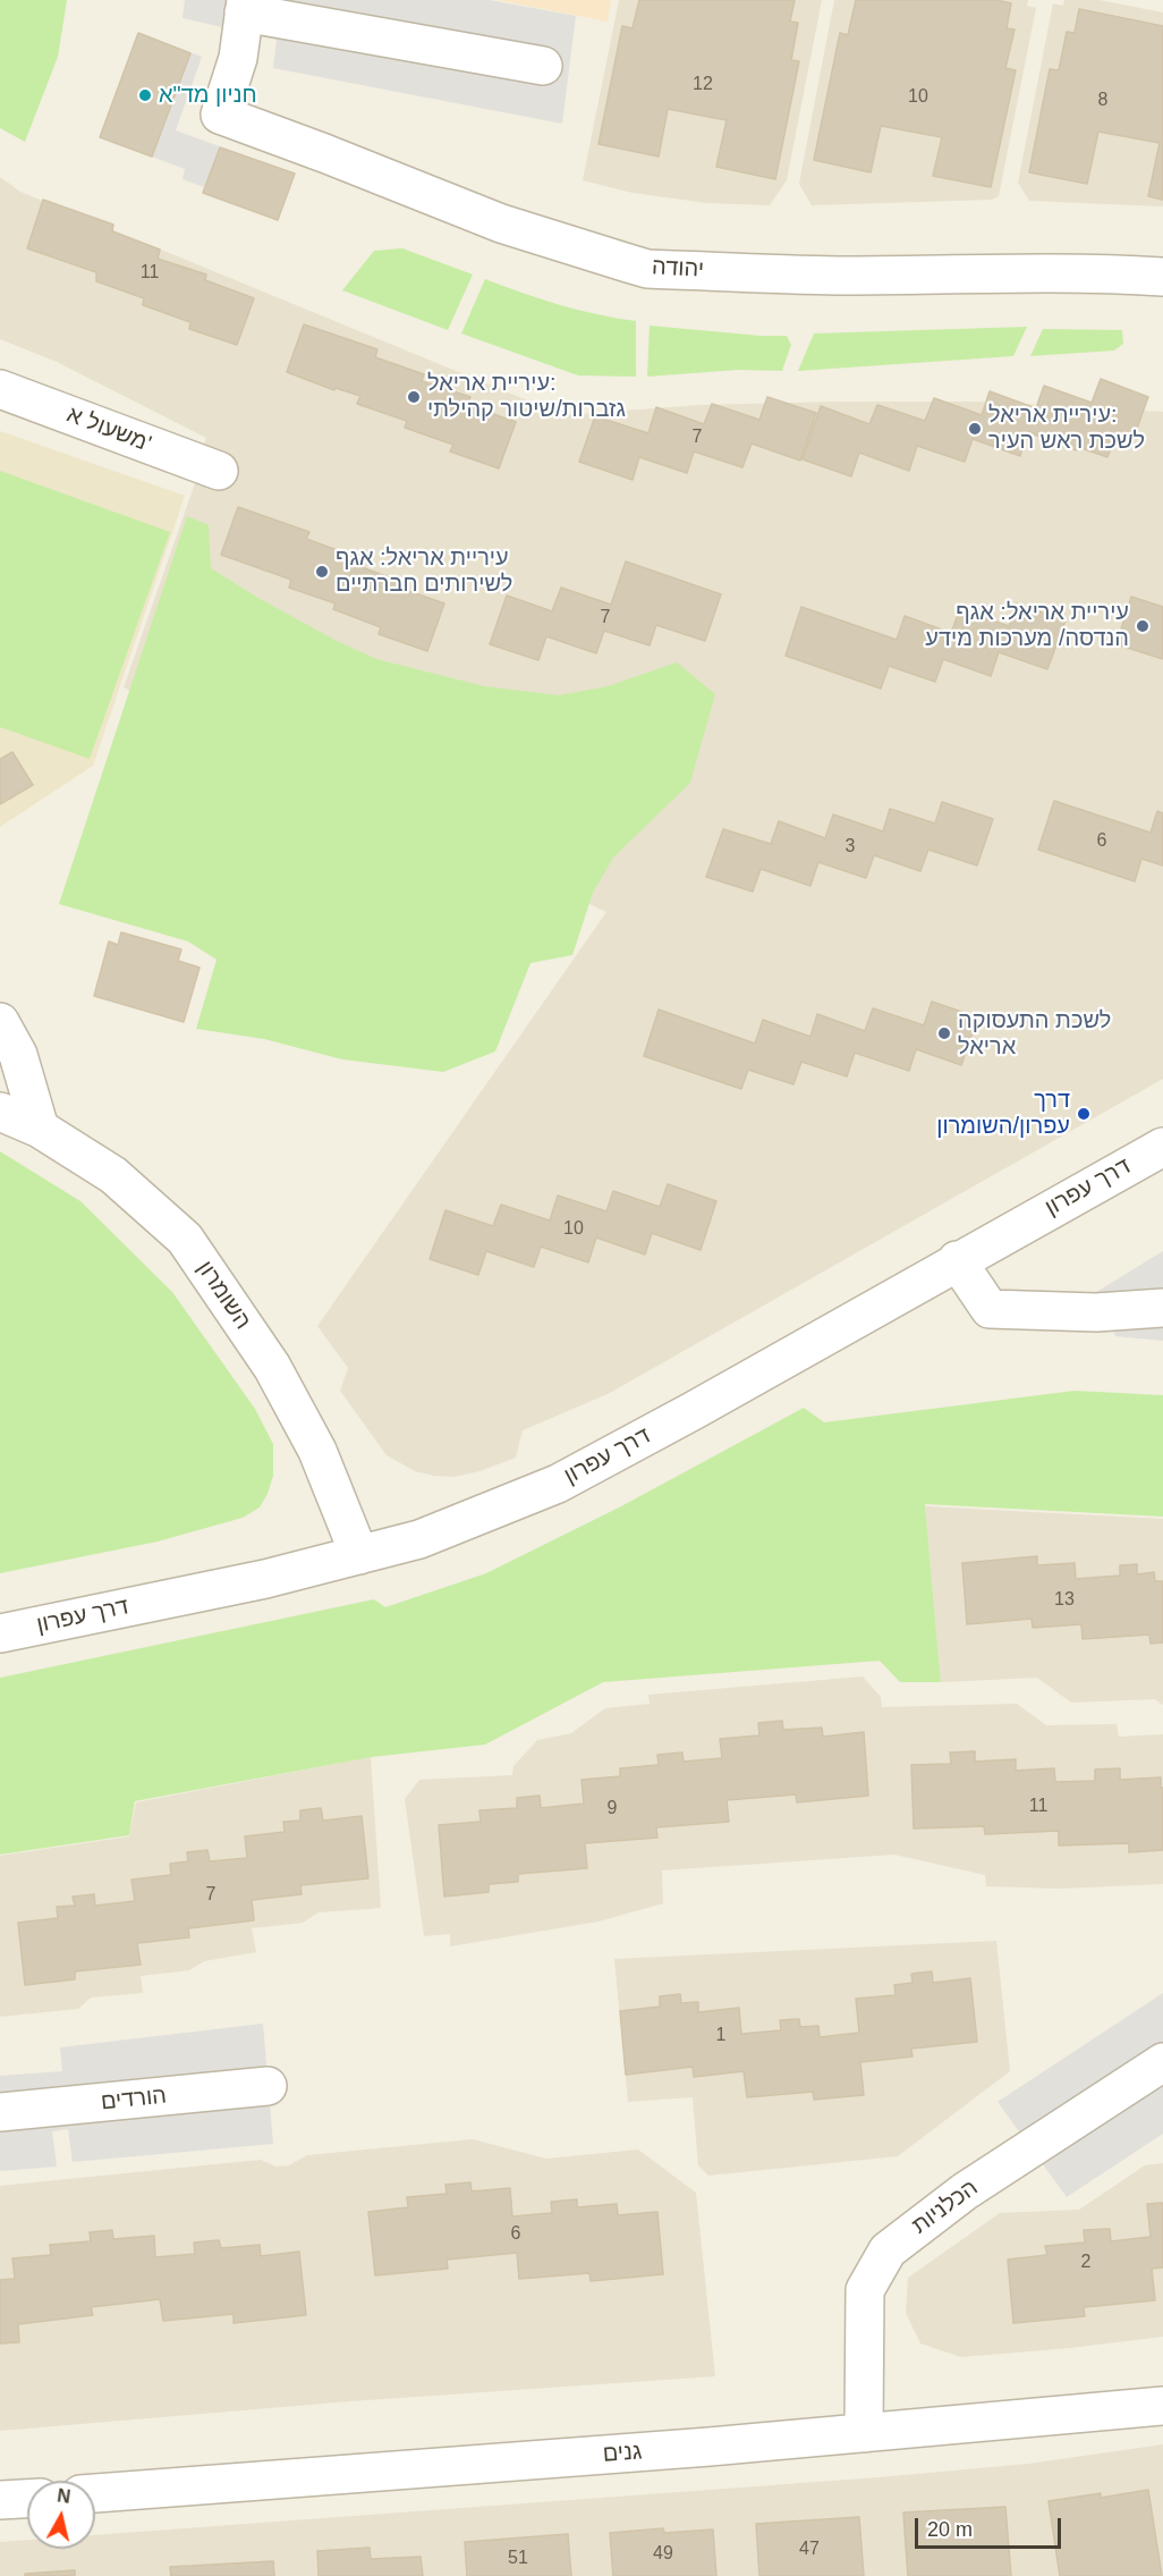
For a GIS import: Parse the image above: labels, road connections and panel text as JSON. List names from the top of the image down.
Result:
{
  "streets": {
    "street": [
      "יהודה",
      "משעול א'",
      "דרך עפרון",
      "השומרון",
      "הורדים",
      "הכלניות",
      "גנים"
    ]
  },
  "crossings": [
    ["דרך עפרון", "השומרון"],
    ["הכלניות", "גנים"]
  ],
  "places": [
    "חניון מד\"א",
    "עיריית אריאל: גזברות/שיטור קהילתי",
    "עיריית אריאל: לשכת ראש העיר",
    "עיריית אריאל: אגף לשירותים חברתיים",
    "עיריית אריאל: אגף הנדסה/ מערכות מידע",
    "לשכת התעסוקה אריאל",
    "דרך עפרון/השומרון"
  ],
  "house_numbers": [
    "12",
    "10",
    "8",
    "11",
    "7",
    "7",
    "6",
    "3",
    "10",
    "13",
    "11",
    "9",
    "7",
    "1",
    "6",
    "2",
    "47",
    "49",
    "51"
  ],
  "scale_bar": "20 m",
  "north": "top"
}
